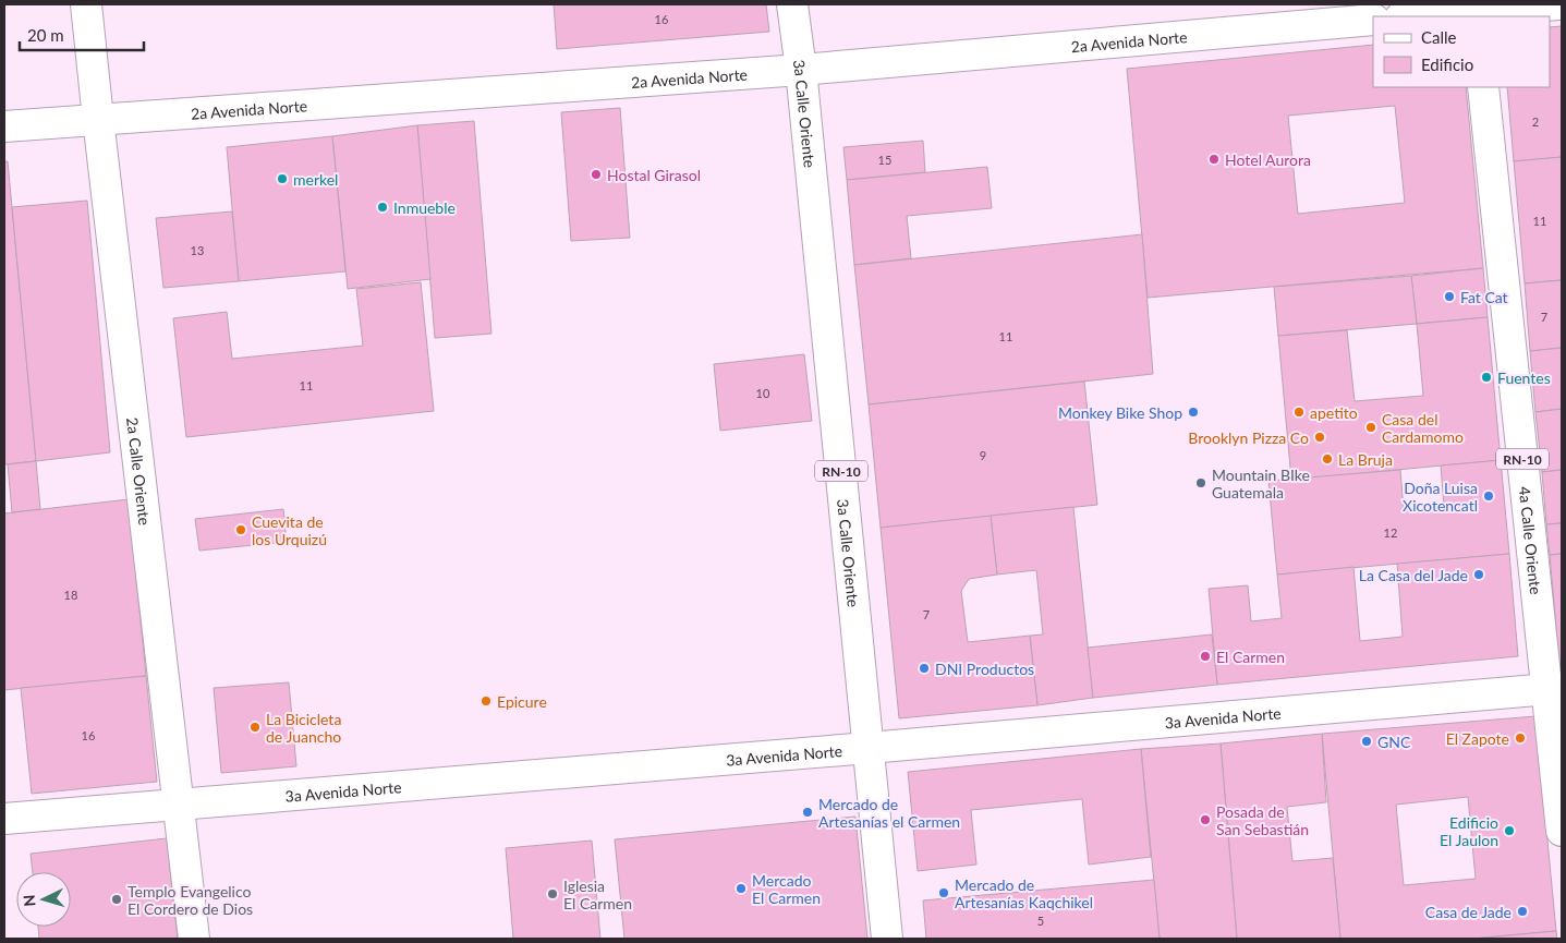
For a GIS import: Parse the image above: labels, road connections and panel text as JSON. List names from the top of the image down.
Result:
{
  "streets": {
    "street": [
      "2a Avenida Norte",
      "3a Calle Oriente",
      "RN-10",
      "2a Calle Oriente",
      "4a Calle Oriente",
      "3a Avenida Norte"
    ]
  },
  "crossings": [
    ["2a Avenida Norte", "3a Calle Oriente"],
    ["2a Avenida Norte", "2a Calle Oriente"],
    ["3a Calle Oriente", "3a Avenida Norte"],
    ["2a Calle Oriente", "3a Avenida Norte"],
    ["4a Calle Oriente", "3a Avenida Norte"]
  ],
  "places": [
    "Hotel Aurora",
    "Hostal Girasol",
    "merkel",
    "Inmueble",
    "Fat Cat",
    "Fuentes",
    "Monkey Bike Shop",
    "apetito",
    "Casa del Cardamomo",
    "Brooklyn Pizza Co",
    "La Bruja",
    "Mountain BIke Guatemala",
    "Doña Luisa Xicotencatl",
    "Cuevita de los Urquizú",
    "La Casa del Jade",
    "El Carmen",
    "DNI Productos",
    "Epicure",
    "La Bicicleta de Juancho",
    "El Zapote",
    "GNC",
    "Mercado de Artesanías el Carmen",
    "Posada de San Sebastián",
    "Edificio El Jaulon",
    "Mercado El Carmen",
    "Mercado de Artesanías Kaqchikel",
    "Iglesia El Carmen",
    "Templo Evangelico El Cordero de Dios",
    "Casa de Jade"
  ],
  "house_numbers": [
    "16",
    "2",
    "15",
    "11",
    "13",
    "7",
    "11",
    "11",
    "10",
    "9",
    "12",
    "18",
    "7",
    "16",
    "5"
  ],
  "legend": ["Calle", "Edificio"],
  "scale_bar": "20 m",
  "north": "left"
}
